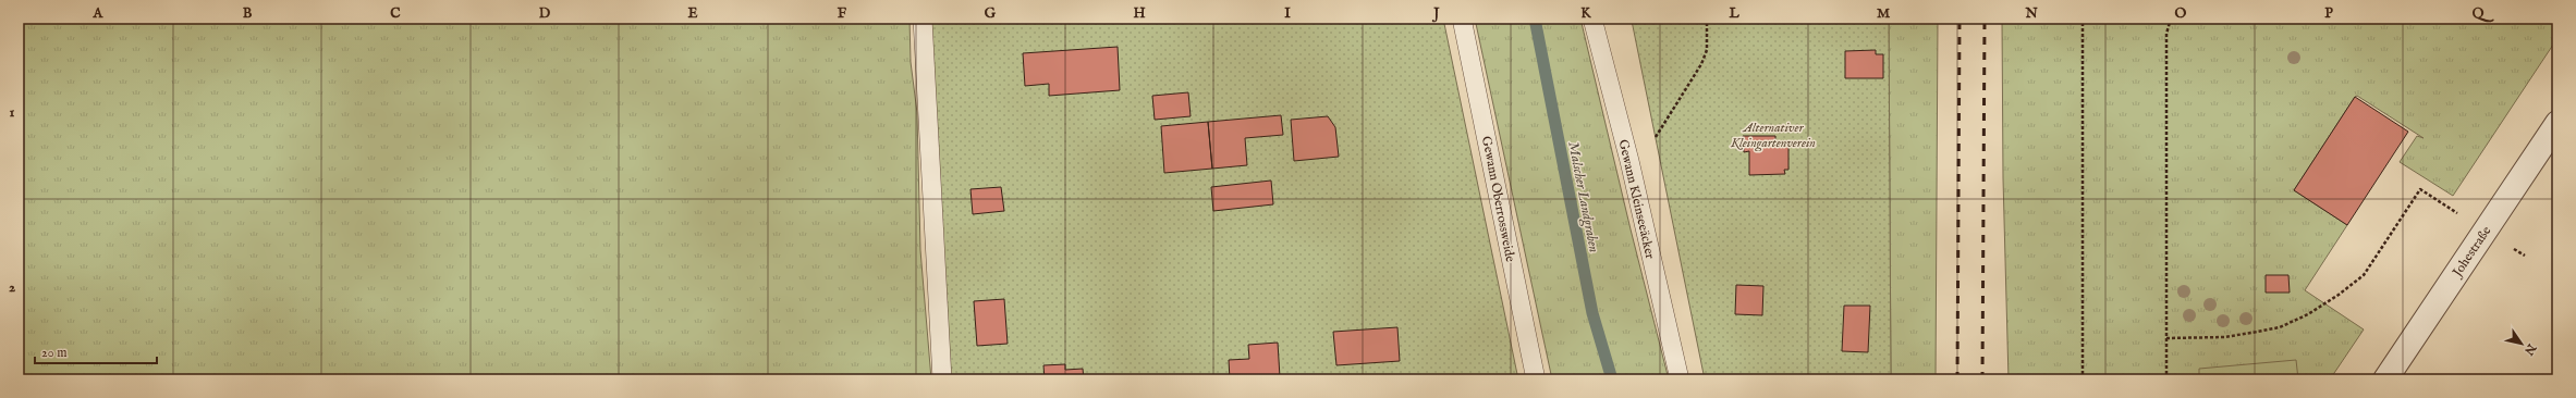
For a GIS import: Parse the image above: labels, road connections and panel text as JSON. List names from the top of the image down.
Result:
{
  "streets": {
    "street": ["Johestraße"],
    "lane": ["Gewann Oberrossweide", "Gewann Kleinseeäcker"]
  },
  "water": ["Malscher Landgraben"],
  "parks": ["Alternativer Kleingartenverein"],
  "scale_bar": "20 m",
  "north": "bottom right",
  "grid": {
    "columns": [
      "A",
      "B",
      "C",
      "D",
      "E",
      "F",
      "G",
      "H",
      "I",
      "J",
      "K",
      "L",
      "M",
      "N",
      "O",
      "P",
      "Q"
    ],
    "rows": ["1", "2"]
  }
}
